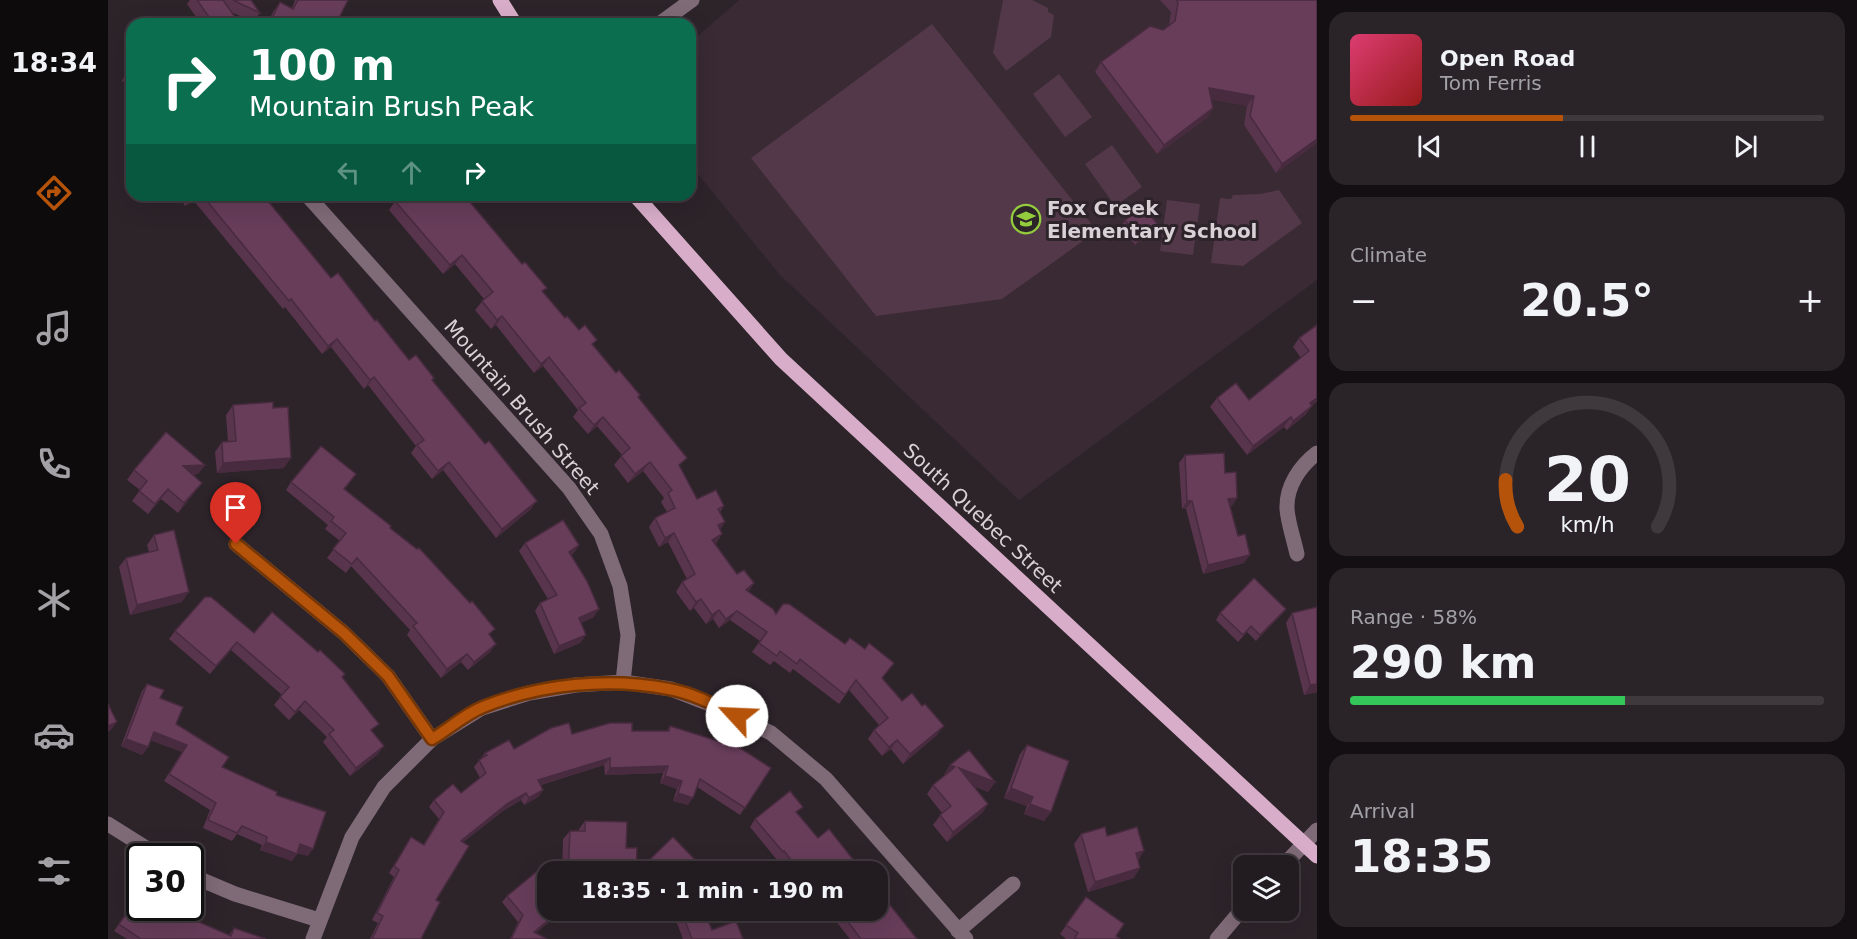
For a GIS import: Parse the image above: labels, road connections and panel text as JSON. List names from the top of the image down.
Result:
{
  "streets": {
    "main road": ["South Quebec Street"],
    "street": ["Mountain Brush Street"]
  },
  "places": {
    "school or university": ["Fox Creek Elementary School"]
  },
  "page": {
    "tabs": "18:34",
    "turn": ["100 m", "Mountain Brush Peak"],
    "song": ["Open Road", "Tom Ferris"],
    "tile": [
      "Climate",
      ["Range · 58%", "290 km"],
      ["Arrival", "18:35"]
    ],
    "heat": ["−", "20.5°", "+"],
    "limit": "30",
    "trip": "18:35 · 1 min · 190 m",
    "gauge": ["20", "km/h"]
  }
}
